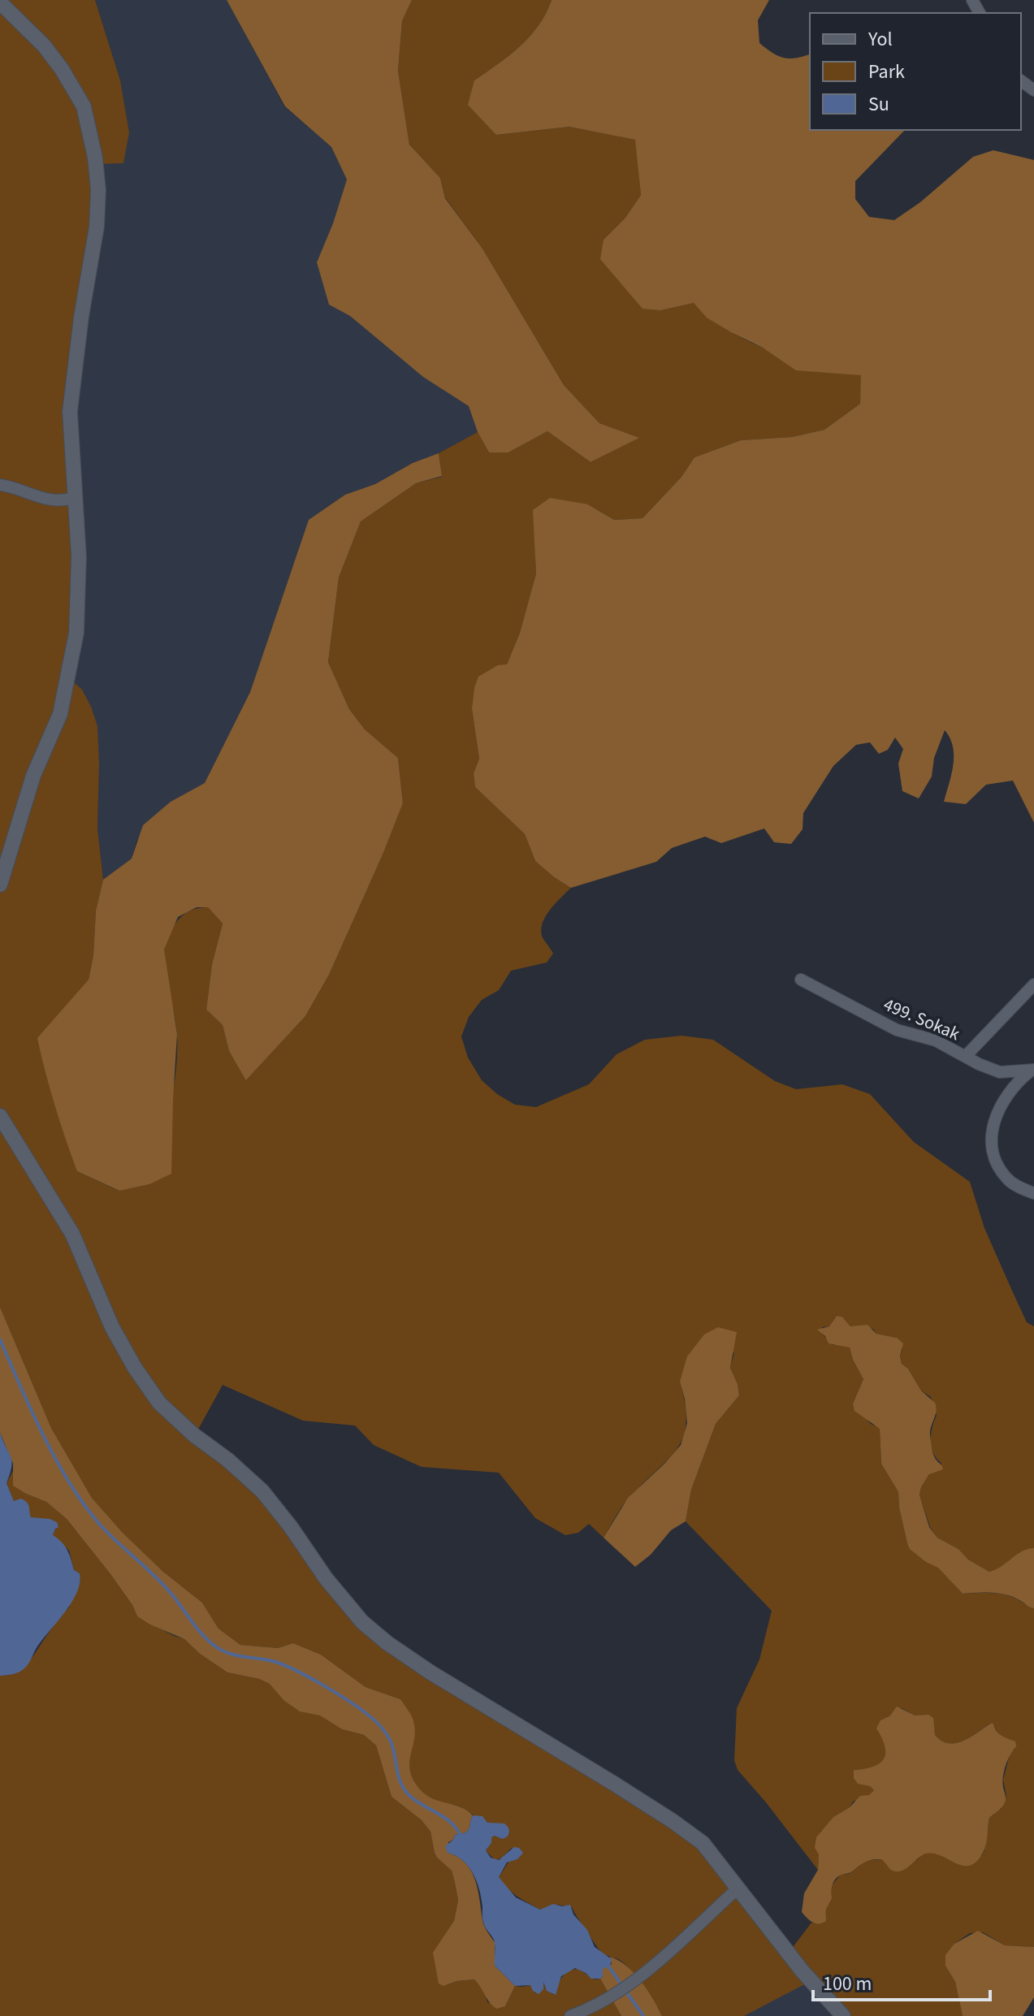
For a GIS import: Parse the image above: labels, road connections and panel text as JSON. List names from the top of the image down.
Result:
{
  "streets": {
    "street": ["499. Sokak"]
  },
  "legend": ["Yol", "Park", "Su"],
  "scale_bar": "100 m"
}
